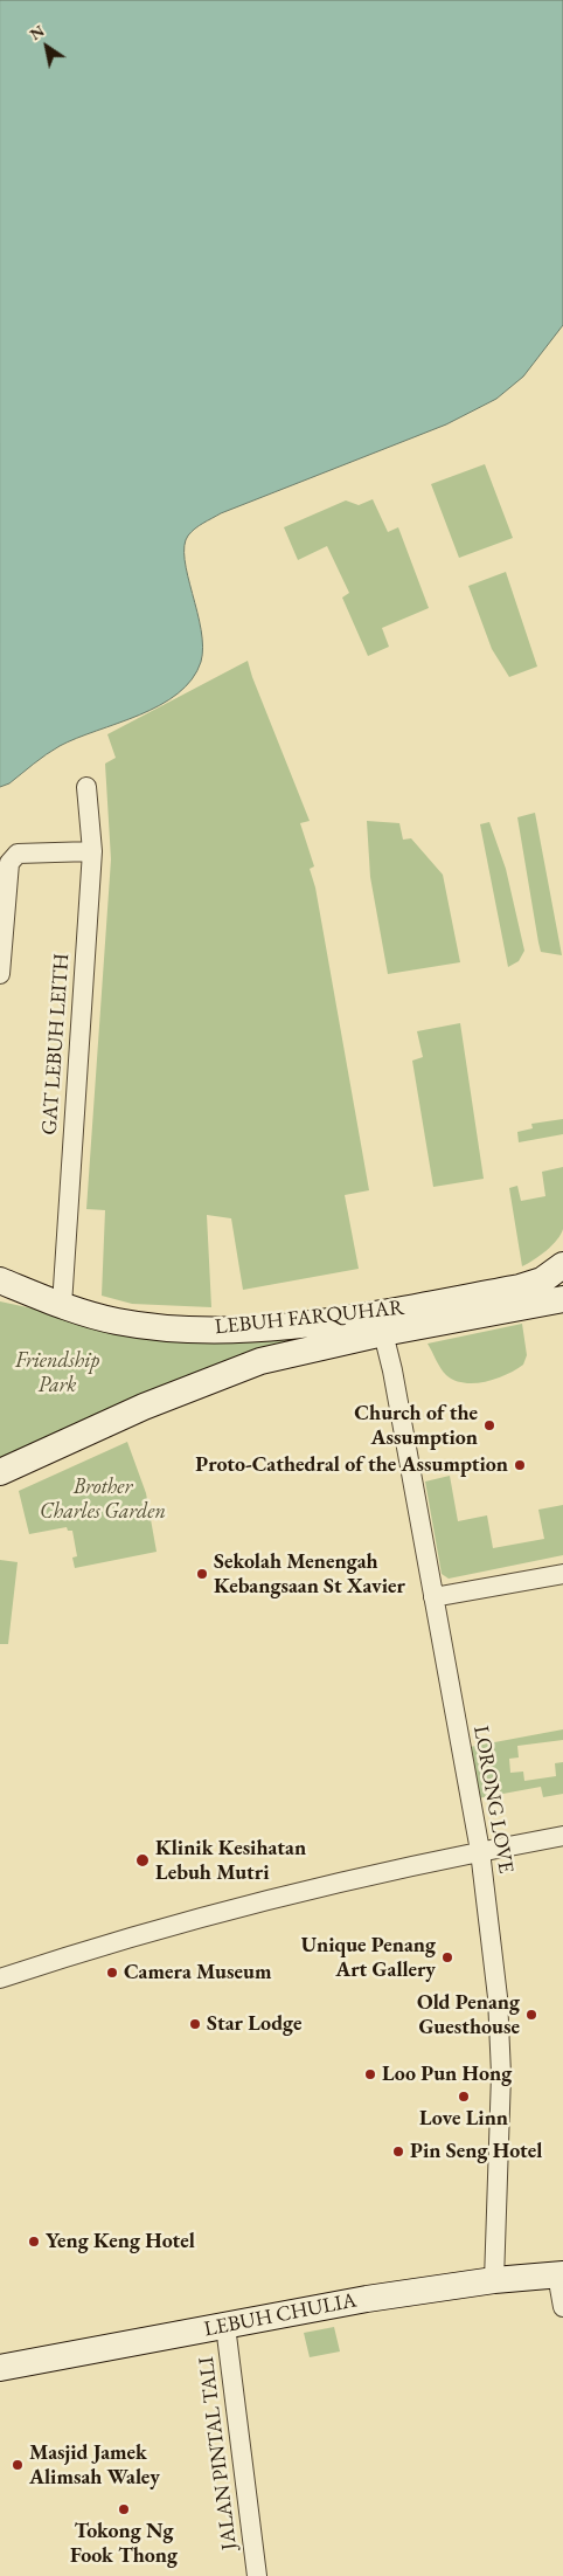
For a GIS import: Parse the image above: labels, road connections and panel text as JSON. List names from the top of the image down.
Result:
{
  "streets": {
    "main road": ["LEBUH FARQUHAR", "LEBUH CHULIA"],
    "street": ["GAT LEBUH LEITH", "LORONG LOVE", "JALAN PINTAL TALI"]
  },
  "crossings": [
    ["GAT LEBUH LEITH", "LEBUH FARQUHAR"],
    ["LEBUH FARQUHAR", "LORONG LOVE"],
    ["LORONG LOVE", "LEBUH CHULIA"],
    ["LEBUH CHULIA", "JALAN PINTAL TALI"]
  ],
  "parks": ["Friendship Park", "Brother Charles Garden"],
  "places": [
    "Church of the Assumption",
    "Proto-Cathedral of the Assumption",
    "Sekolah Menengah Kebangsaan St Xavier",
    "Klinik Kesihatan Lebuh Mutri",
    "Unique Penang Art Gallery",
    "Camera Museum",
    "Old Penang Guesthouse",
    "Star Lodge",
    "Loo Pun Hong",
    "Love Linn",
    "Pin Seng Hotel",
    "Yeng Keng Hotel",
    "Masjid Jamek Alimsah Waley",
    "Tokong Ng Fook Thong"
  ],
  "north": "top left"
}
